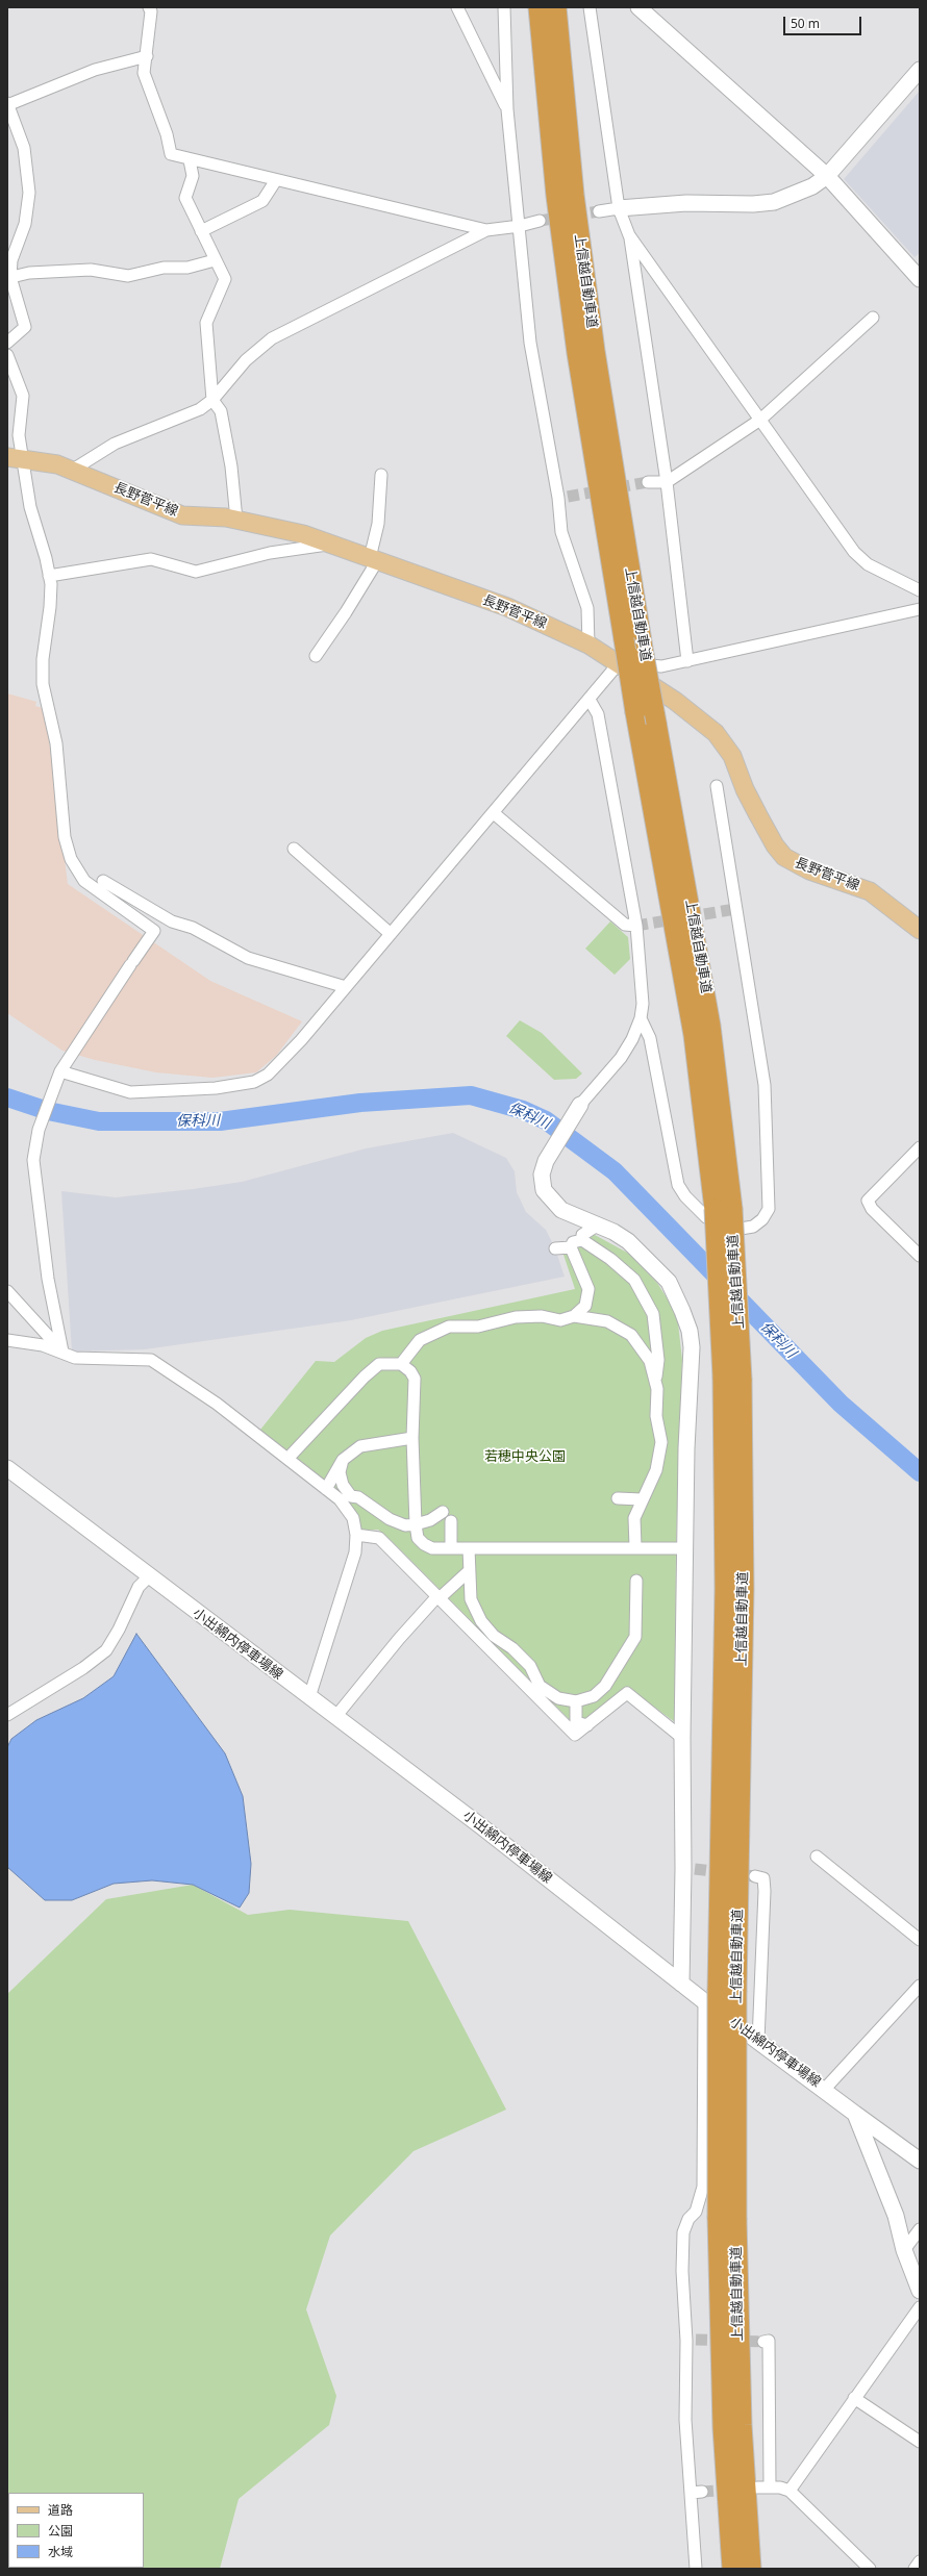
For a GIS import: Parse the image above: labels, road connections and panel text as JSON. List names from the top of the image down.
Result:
{
  "streets": {
    "highway": ["上信越自動車道"],
    "main road": ["長野菅平線"],
    "street": ["小出綿内停車場線"]
  },
  "crossings": [
    ["上信越自動車道", "小出綿内停車場線"]
  ],
  "water": ["保科川"],
  "parks": ["若穂中央公園"],
  "legend": ["道路", "公園", "水域"],
  "scale_bar": "50 m"
}
